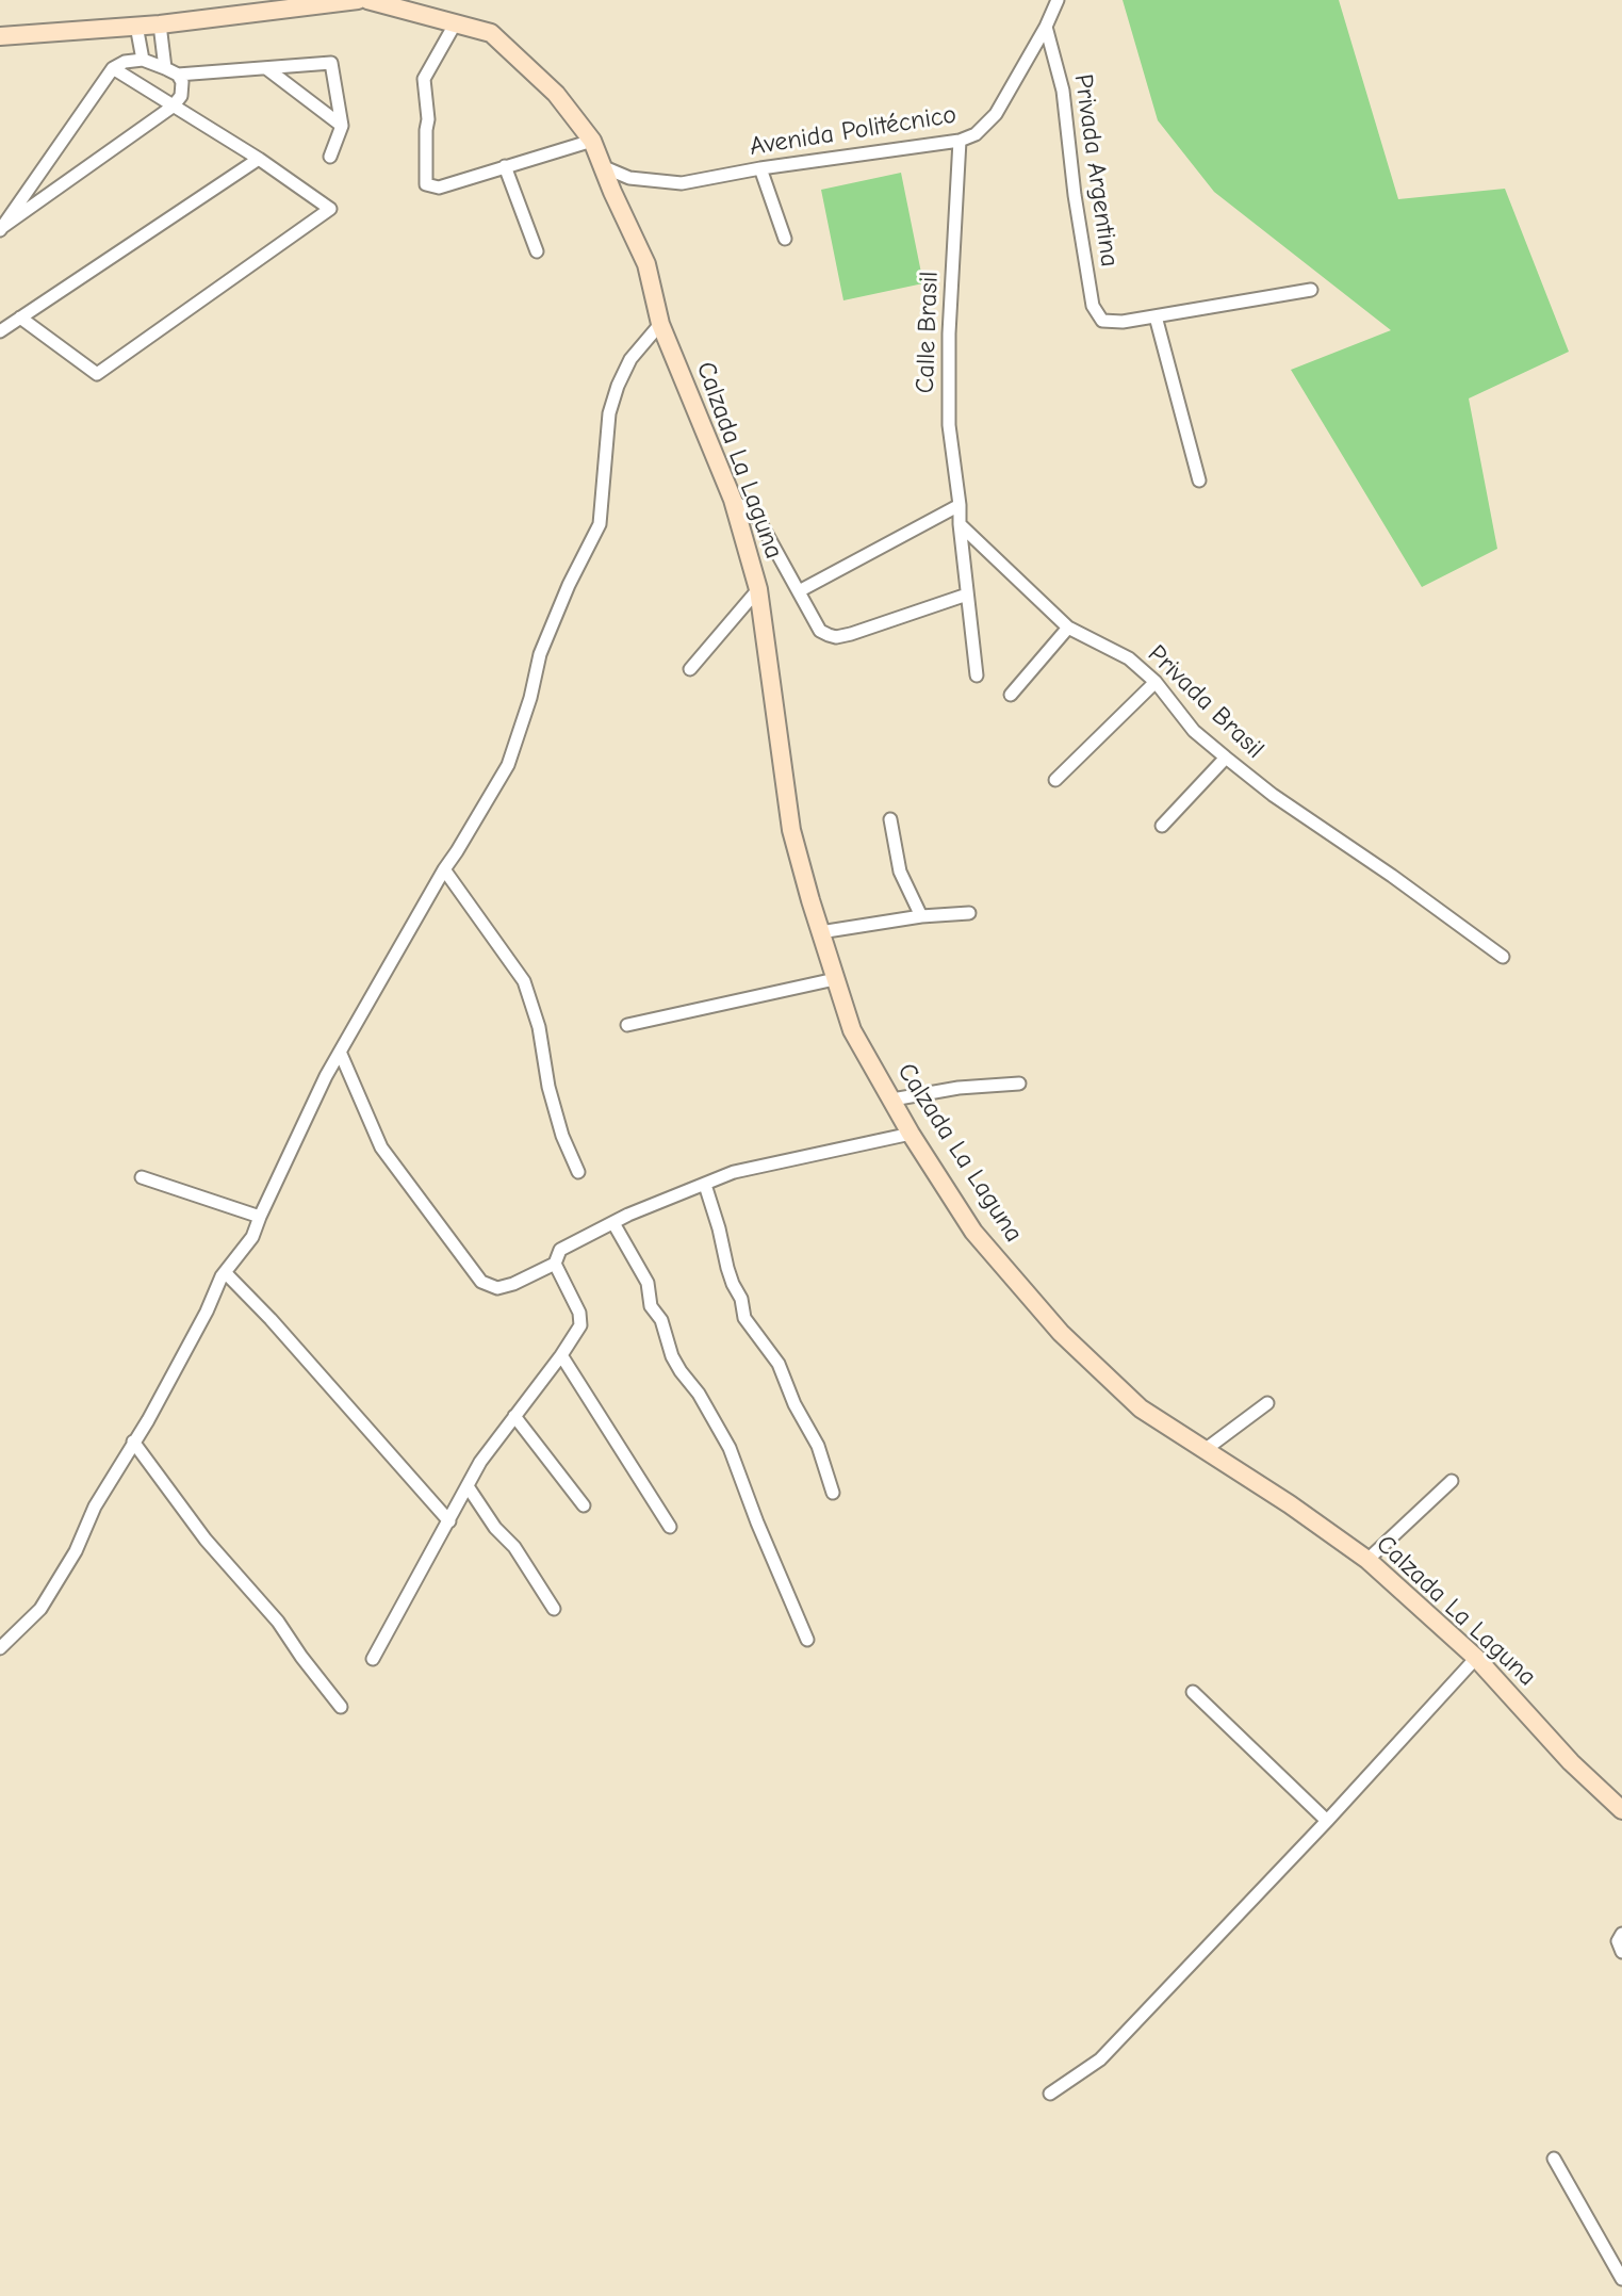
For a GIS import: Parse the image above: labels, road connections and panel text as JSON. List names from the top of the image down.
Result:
{
  "streets": {
    "street": [
      "Avenida Politécnico",
      "Privada Argentina",
      "Calle Brasil",
      "Calzada La Laguna",
      "Privada Brasil"
    ]
  },
  "crossings": [
    ["Avenida Politécnico", "Privada Argentina"],
    ["Avenida Politécnico", "Calle Brasil"],
    ["Avenida Politécnico", "Calzada La Laguna"],
    ["Calle Brasil", "Privada Brasil"]
  ]
}
